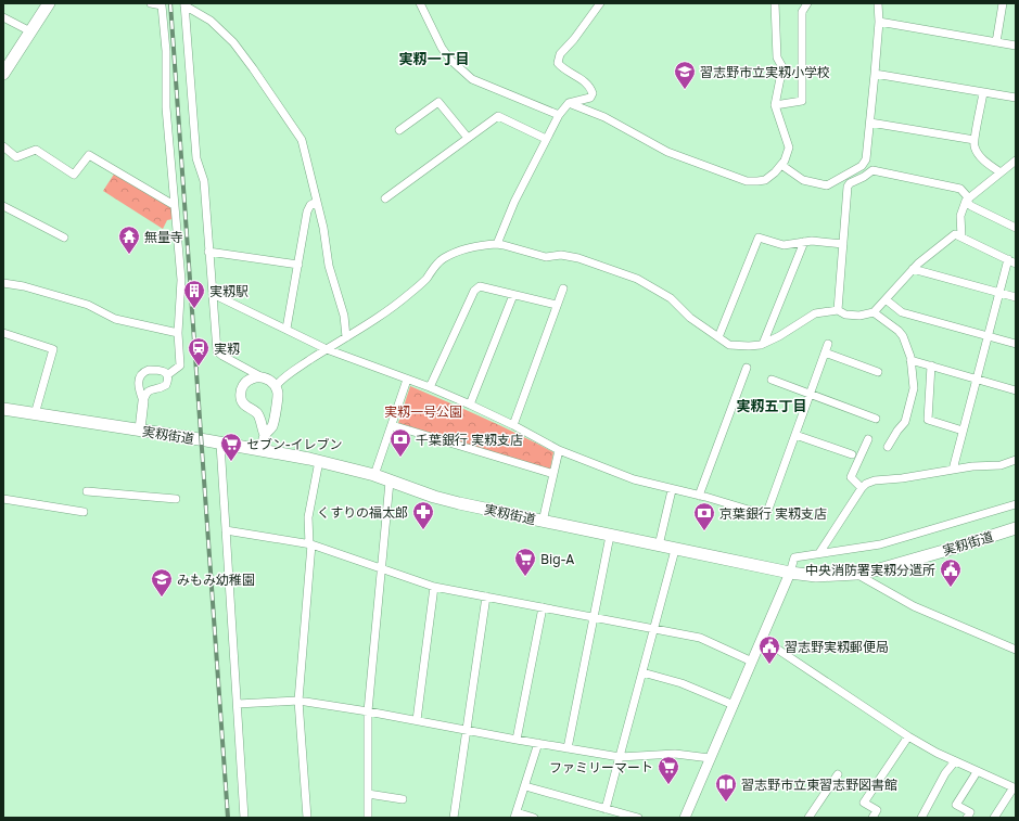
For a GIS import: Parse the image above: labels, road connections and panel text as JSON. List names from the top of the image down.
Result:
{
  "streets": {
    "main road": ["実籾街道"]
  },
  "districts": ["実籾一丁目", "実籾五丁目"],
  "parks": ["実籾一号公園"],
  "places": {
    "school or university": ["習志野市立実籾小学校", "みもみ幼稚園"],
    "temple": ["無量寺"],
    "building": ["実籾駅"],
    "station": ["実籾"],
    "bank": ["千葉銀行 実籾支店", "京葉銀行 実籾支店"],
    "supermarket": ["セブン-イレブン", "Big-A", "ファミリーマート"],
    "pharmacy": ["くすりの福太郎"],
    "public building": ["中央消防署実籾分遣所", "習志野実籾郵便局"],
    "library": ["習志野市立東習志野図書館"]
  }
}
